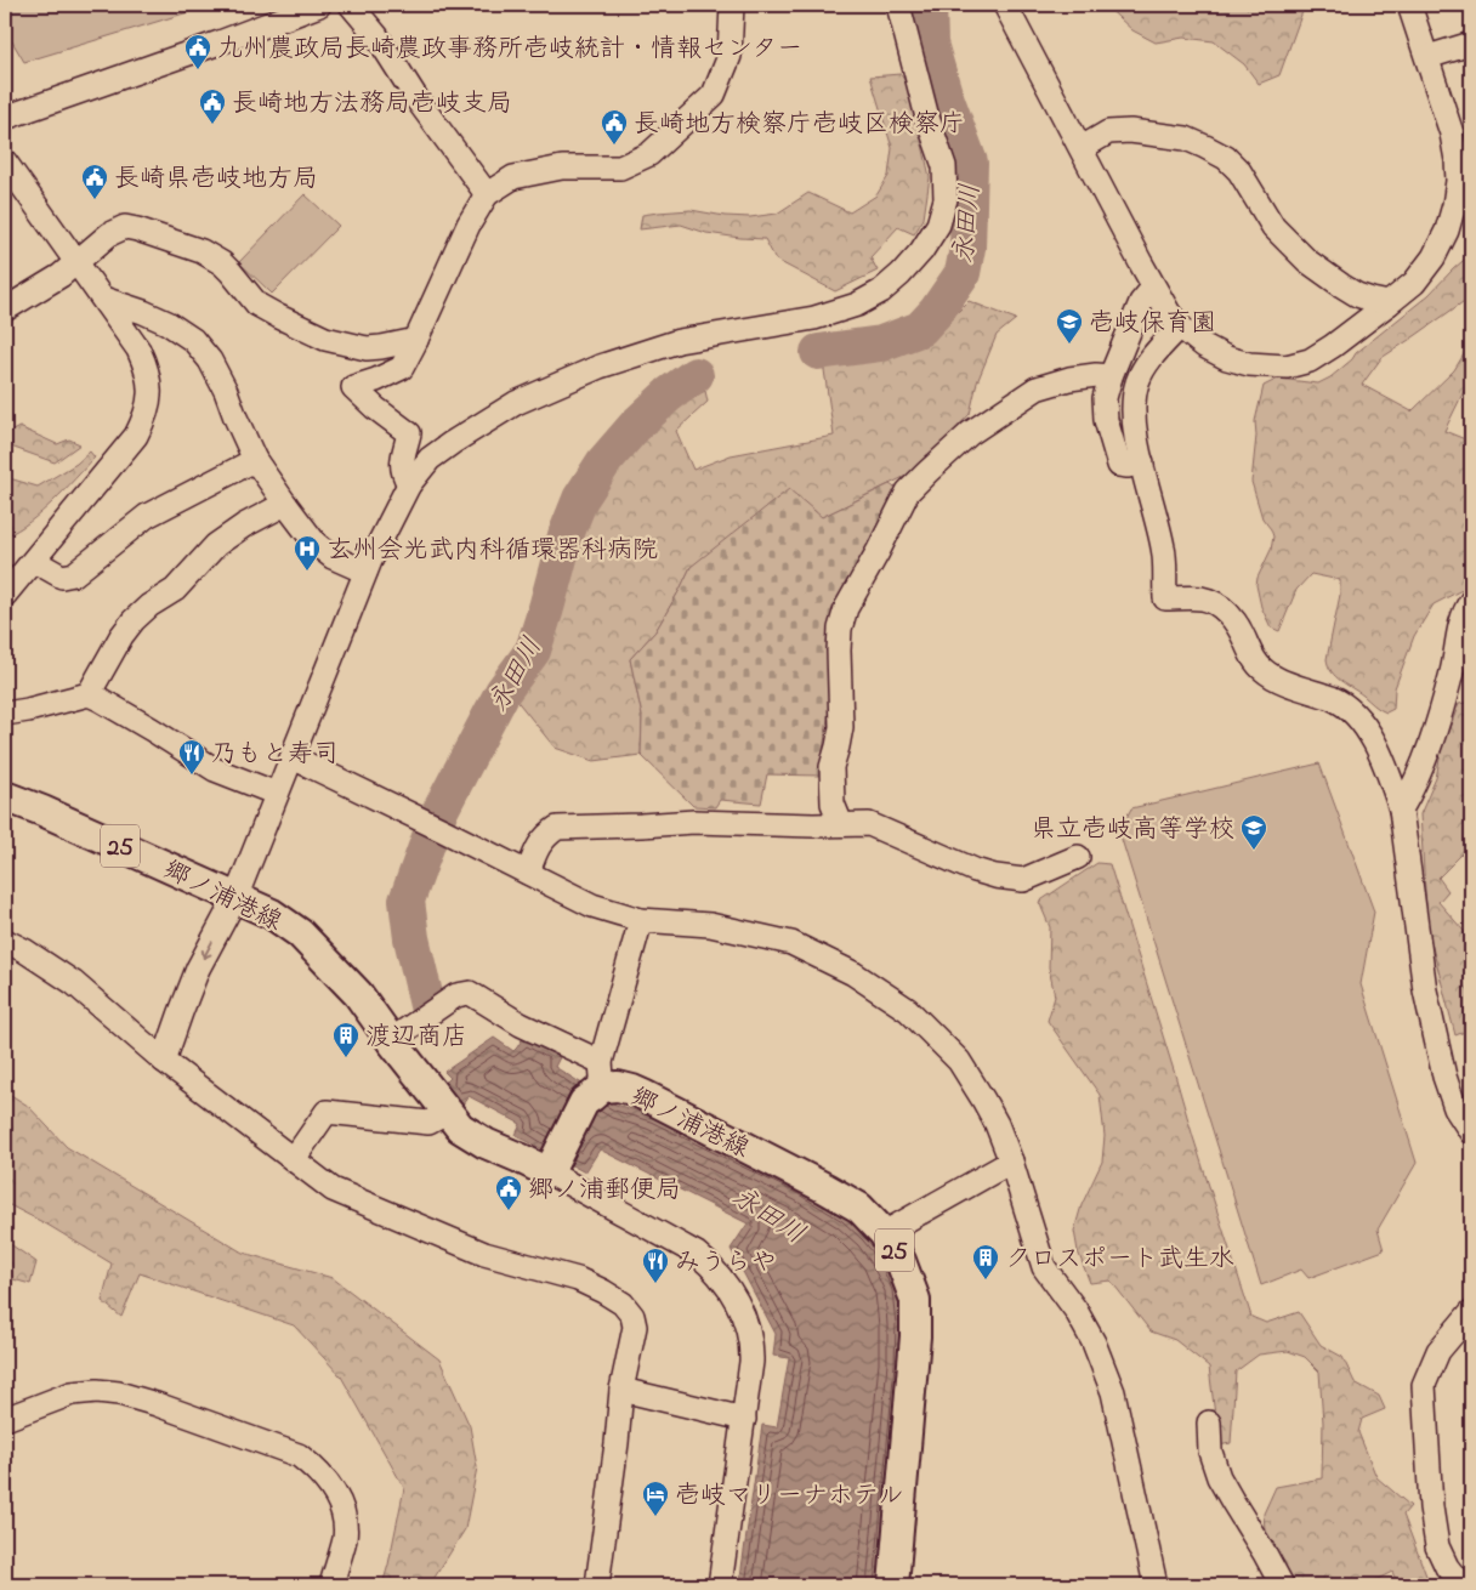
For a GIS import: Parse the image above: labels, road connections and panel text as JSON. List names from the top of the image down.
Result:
{
  "streets": {
    "main road": ["25", "郷ノ浦港線"]
  },
  "water": ["永田川"],
  "places": {
    "public building": [
      "九州農政局長崎農政事務所壱岐統計・情報センター",
      "長崎地方法務局壱岐支局",
      "長崎地方検察庁壱岐区検察庁",
      "長崎県壱岐地方局",
      "郷ノ浦郵便局"
    ],
    "school or university": ["壱岐保育園", "県立壱岐高等学校"],
    "hospital": ["玄州会光武内科循環器科病院"],
    "restaurant": ["乃もと寿司", "みうらや"],
    "building": ["渡辺商店", "クロスポート武生水"],
    "hotel": ["壱岐マリーナホテル"]
  }
}
